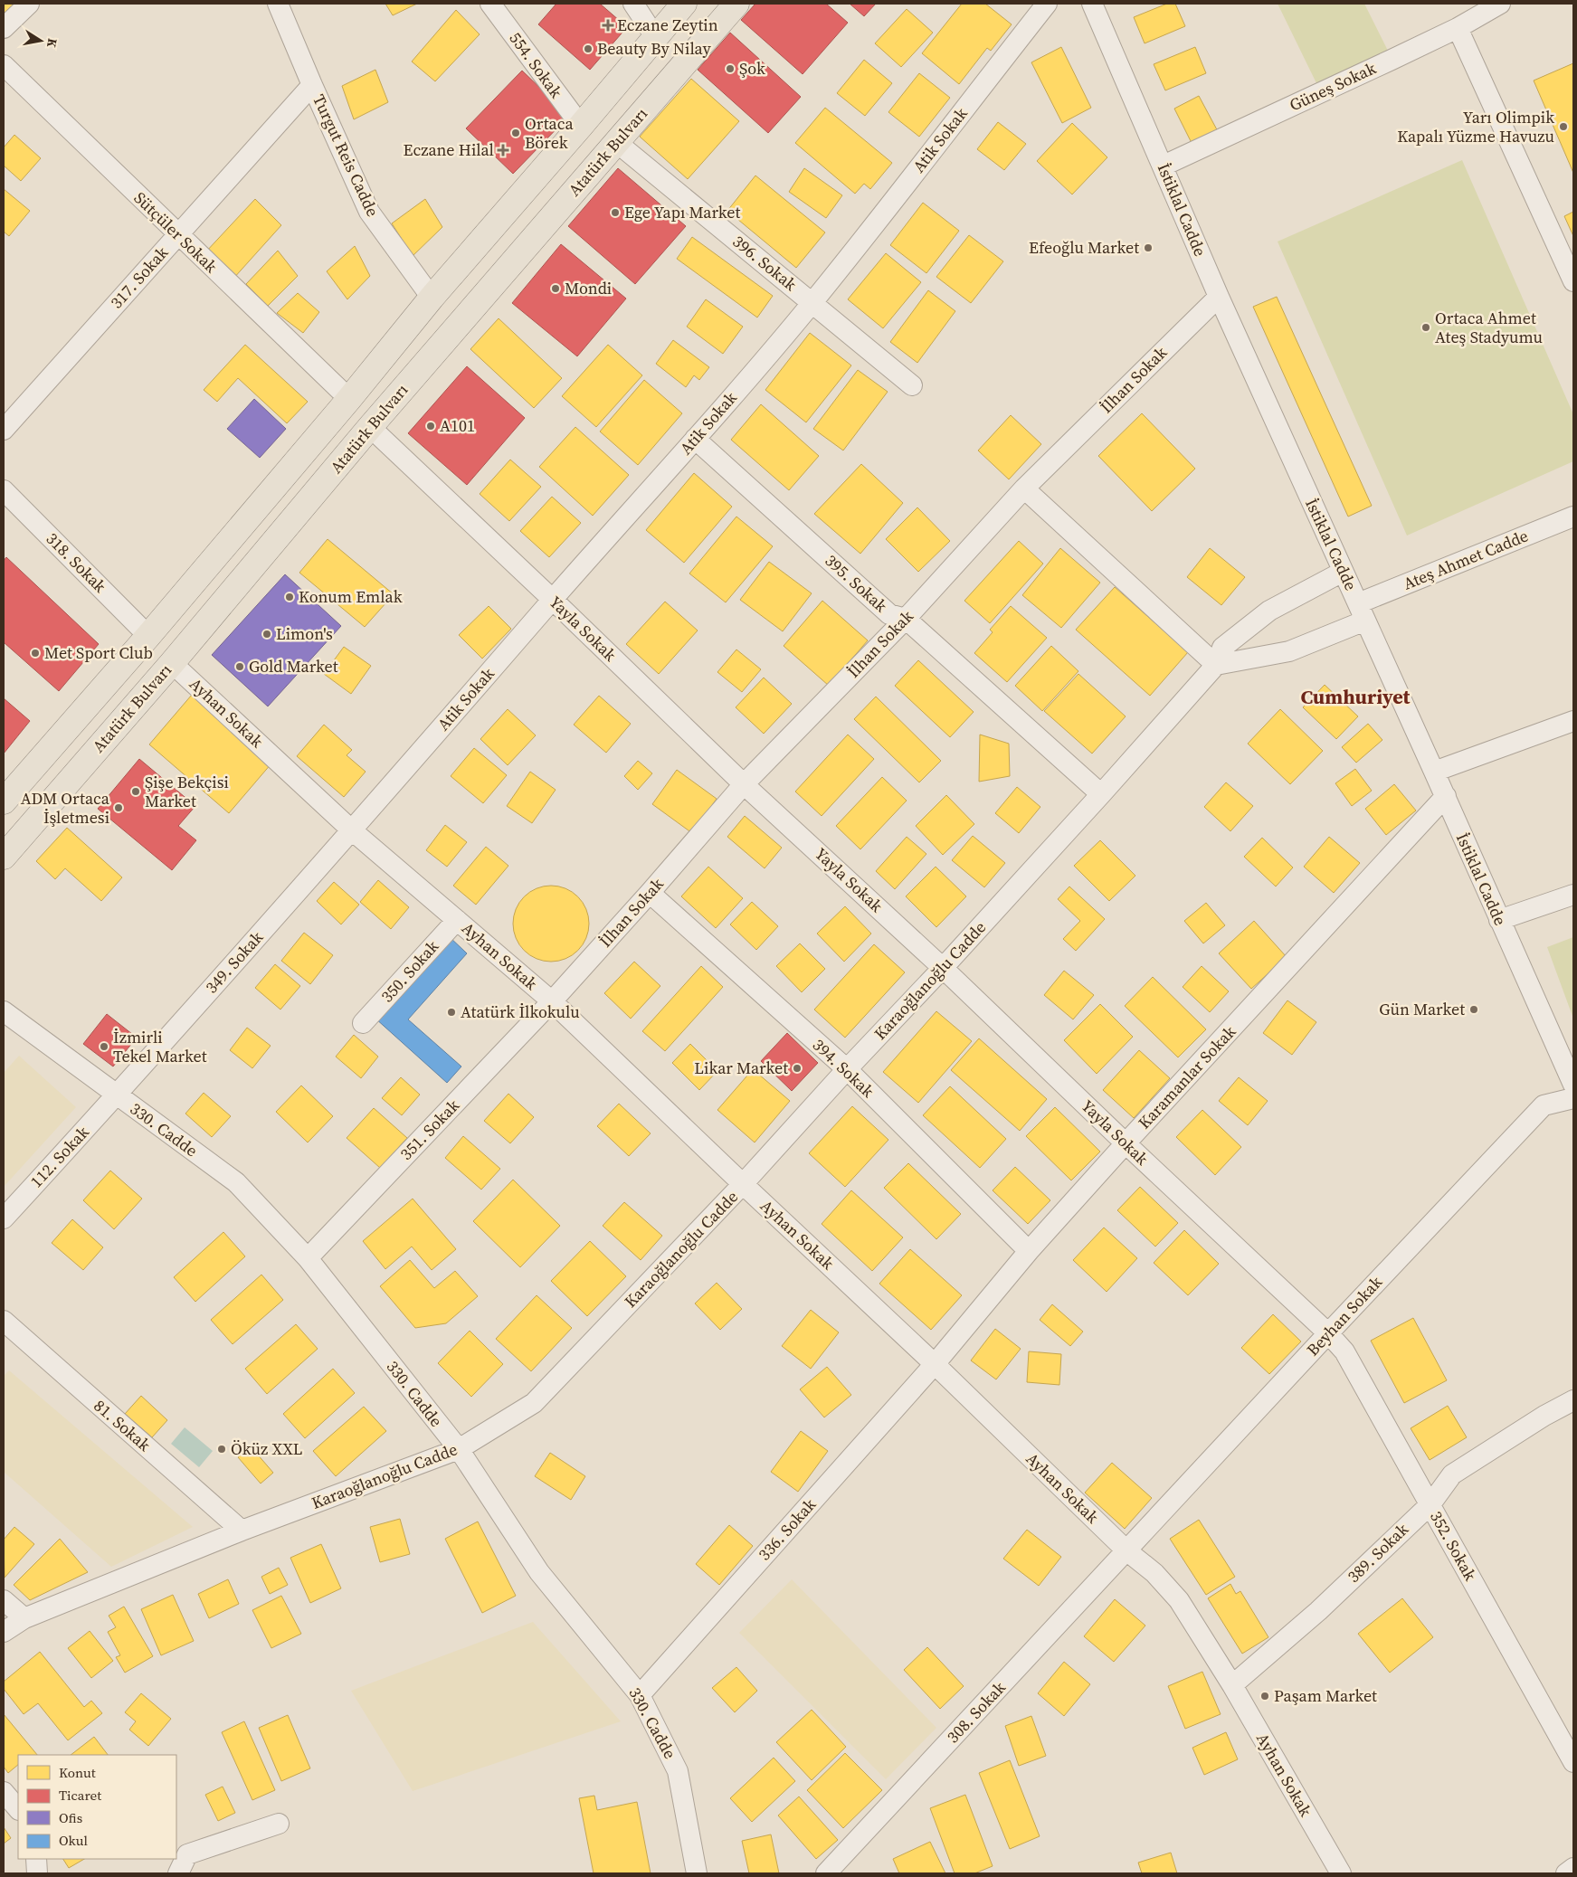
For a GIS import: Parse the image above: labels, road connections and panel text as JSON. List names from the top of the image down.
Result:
{
  "streets": {
    "main road": ["Atatürk Bulvarı"],
    "street": [
      "554. Sokak",
      "Güneş Sokak",
      "Atik Sokak",
      "Turgut Reis Cadde",
      "İstiklal Cadde",
      "Sütçüler Sokak",
      "396. Sokak",
      "317. Sokak",
      "İlhan Sokak",
      "Ateş Ahmet Cadde",
      "318. Sokak",
      "395. Sokak",
      "Yayla Sokak",
      "Ayhan Sokak",
      "349. Sokak",
      "350. Sokak",
      "Karaoğlanoğlu Cadde",
      "394. Sokak",
      "Karamanlar Sokak",
      "330. Cadde",
      "351. Sokak",
      "112. Sokak",
      "Beyhan Sokak",
      "81. Sokak",
      "336. Sokak",
      "352. Sokak",
      "389. Sokak",
      "308. Sokak"
    ]
  },
  "crossings": [
    ["Güneş Sokak", "İstiklal Cadde"],
    ["Atik Sokak", "396. Sokak"],
    ["Atik Sokak", "395. Sokak"],
    ["Atik Sokak", "Yayla Sokak"],
    ["Atik Sokak", "Ayhan Sokak"],
    ["Atik Sokak", "349. Sokak"],
    ["Atatürk Bulvarı", "396. Sokak"],
    ["Atatürk Bulvarı", "Yayla Sokak"],
    ["Atatürk Bulvarı", "Ayhan Sokak"],
    ["Turgut Reis Cadde", "317. Sokak"],
    ["İstiklal Cadde", "İlhan Sokak"],
    ["İstiklal Cadde", "Ateş Ahmet Cadde"],
    ["İstiklal Cadde", "Karaoğlanoğlu Cadde"],
    ["İstiklal Cadde", "Karamanlar Sokak"],
    ["Sütçüler Sokak", "317. Sokak"],
    ["İlhan Sokak", "395. Sokak"],
    ["İlhan Sokak", "Yayla Sokak"],
    ["İlhan Sokak", "Ayhan Sokak"],
    ["İlhan Sokak", "394. Sokak"],
    ["İlhan Sokak", "351. Sokak"],
    ["395. Sokak", "Karaoğlanoğlu Cadde"],
    ["Yayla Sokak", "Karaoğlanoğlu Cadde"],
    ["Yayla Sokak", "Karamanlar Sokak"],
    ["Yayla Sokak", "Beyhan Sokak"],
    ["Yayla Sokak", "352. Sokak"],
    ["Ayhan Sokak", "349. Sokak"],
    ["Ayhan Sokak", "350. Sokak"],
    ["Ayhan Sokak", "Karaoğlanoğlu Cadde"],
    ["Ayhan Sokak", "Karamanlar Sokak"],
    ["Ayhan Sokak", "351. Sokak"],
    ["Ayhan Sokak", "Beyhan Sokak"],
    ["Ayhan Sokak", "336. Sokak"],
    ["Ayhan Sokak", "389. Sokak"],
    ["Ayhan Sokak", "308. Sokak"],
    ["349. Sokak", "330. Cadde"],
    ["349. Sokak", "112. Sokak"],
    ["Karaoğlanoğlu Cadde", "394. Sokak"],
    ["Karaoğlanoğlu Cadde", "330. Cadde"],
    ["Karaoğlanoğlu Cadde", "81. Sokak"],
    ["394. Sokak", "Karamanlar Sokak"],
    ["Karamanlar Sokak", "336. Sokak"],
    ["330. Cadde", "351. Sokak"],
    ["330. Cadde", "112. Sokak"],
    ["330. Cadde", "336. Sokak"],
    ["Beyhan Sokak", "352. Sokak"],
    ["Beyhan Sokak", "308. Sokak"],
    ["352. Sokak", "389. Sokak"]
  ],
  "districts": ["Cumhuriyet"],
  "places": {
    "health": ["Eczane Zeytin", "Eczane Hilal"],
    "other": [
      "Beauty By Nilay",
      "Şok",
      "Yarı Olimpik Kapalı Yüzme Havuzu",
      "Ortaca Börek",
      "Ege Yapı Market",
      "Efeoğlu Market",
      "Mondi",
      "Ortaca Ahmet Ateş Stadyumu",
      "A101",
      "Konum Emlak",
      "Limon's",
      "Met Sport Club",
      "Gold Market",
      "Şişe Bekçisi Market",
      "ADM Ortaca İşletmesi",
      "Gün Market",
      "Atatürk İlkokulu",
      "İzmirli Tekel Market",
      "Likar Market",
      "Öküz XXL",
      "Paşam Market"
    ]
  },
  "legend": [
    "Konut",
    "Ticaret",
    "Ofis",
    "Okul"
  ],
  "north": "right"
}
